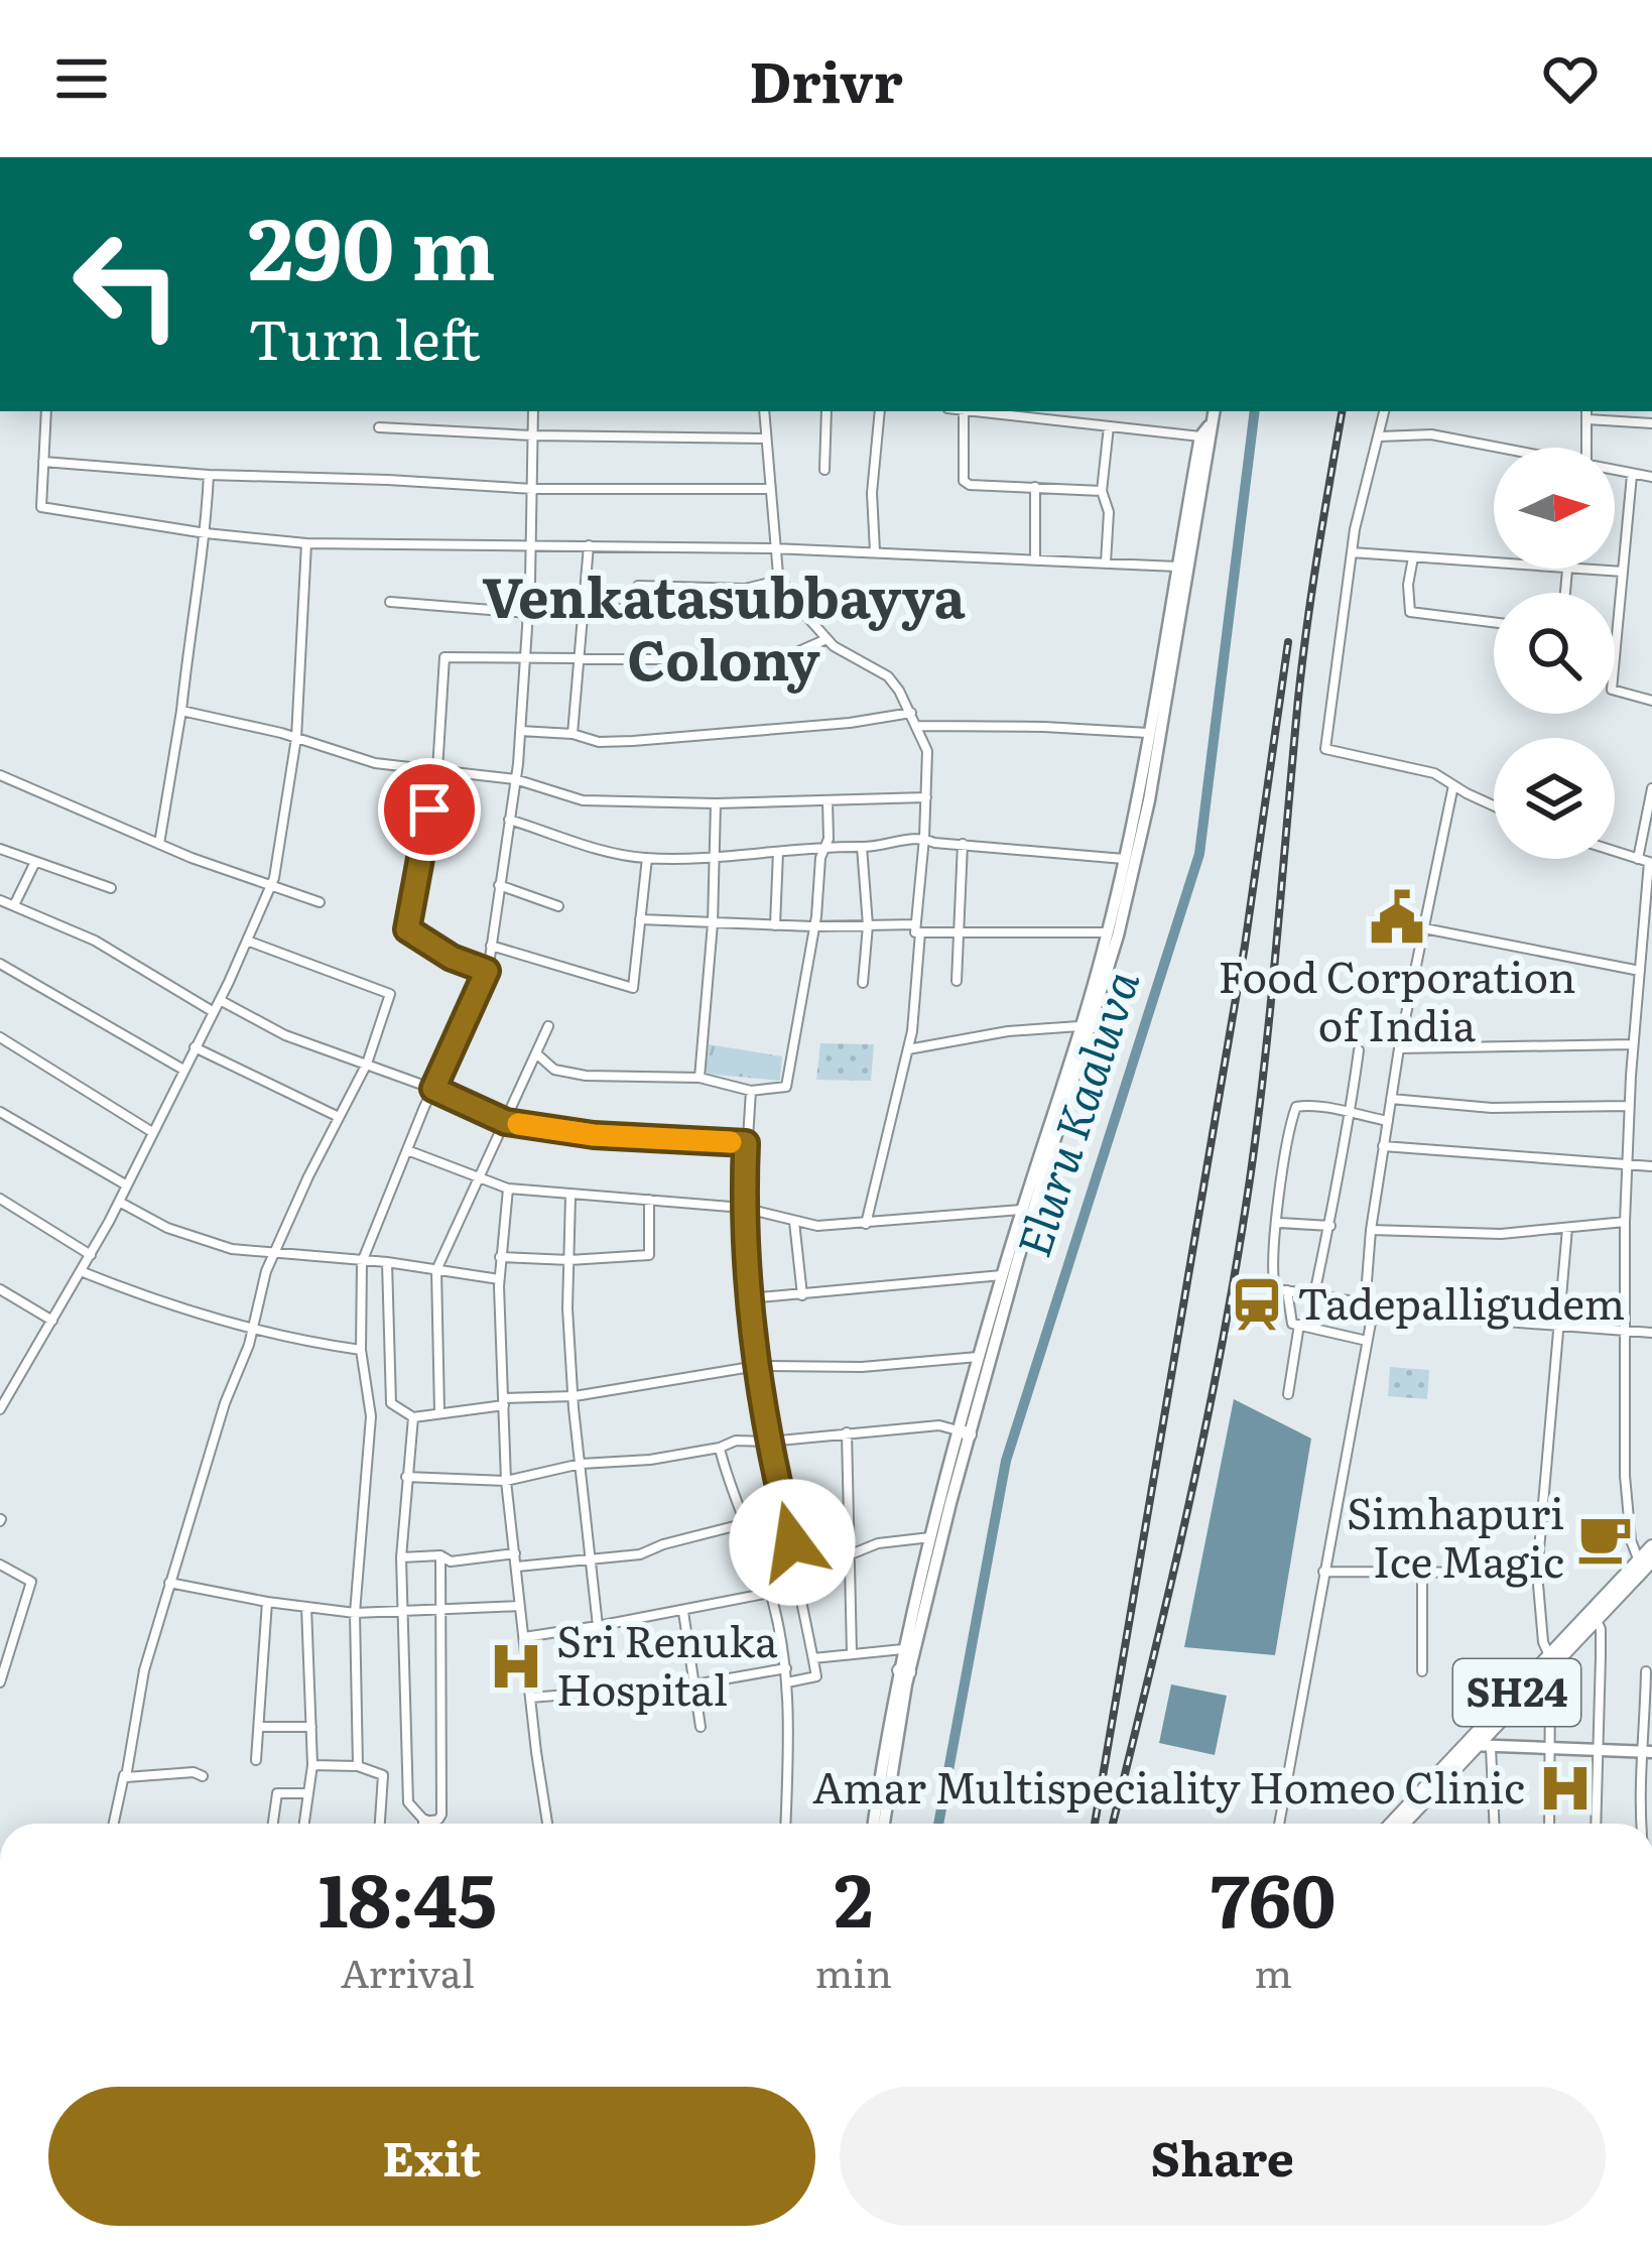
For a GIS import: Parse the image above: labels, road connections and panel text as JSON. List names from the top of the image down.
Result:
{
  "streets": {
    "main road": ["SH24"]
  },
  "districts": ["Venkatasubbayya Colony"],
  "water": ["Eluru Kaaluva"],
  "places": {
    "public building": ["Food Corporation of India"],
    "station": ["Tadepalligudem"],
    "cafe": ["Simhapuri Ice Magic"],
    "hospital": ["Sri Renuka Hospital", "Amar Multispeciality Homeo Clinic"]
  },
  "north": "right",
  "page": {
    "header": "Drivr",
    "turn": ["290 m", "Turn left"],
    "eta": [
      "18:45",
      "Arrival",
      "2",
      "min",
      "760",
      "m"
    ],
    "buttons": ["Exit", "Share"]
  }
}
